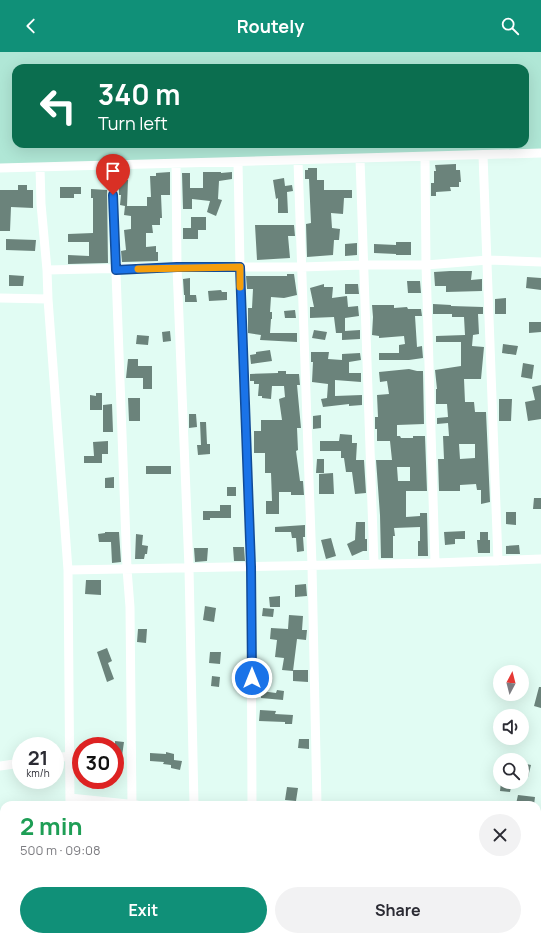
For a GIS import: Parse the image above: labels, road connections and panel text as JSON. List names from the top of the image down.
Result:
{
  "north": "top",
  "page": {
    "header": "Routely",
    "turn": ["340 m", "Turn left"],
    "speed": "21 km/h",
    "limit": "30",
    "heading": ["2 min", "500 m · 09:08"],
    "buttons": ["Exit", "Share"]
  }
}
